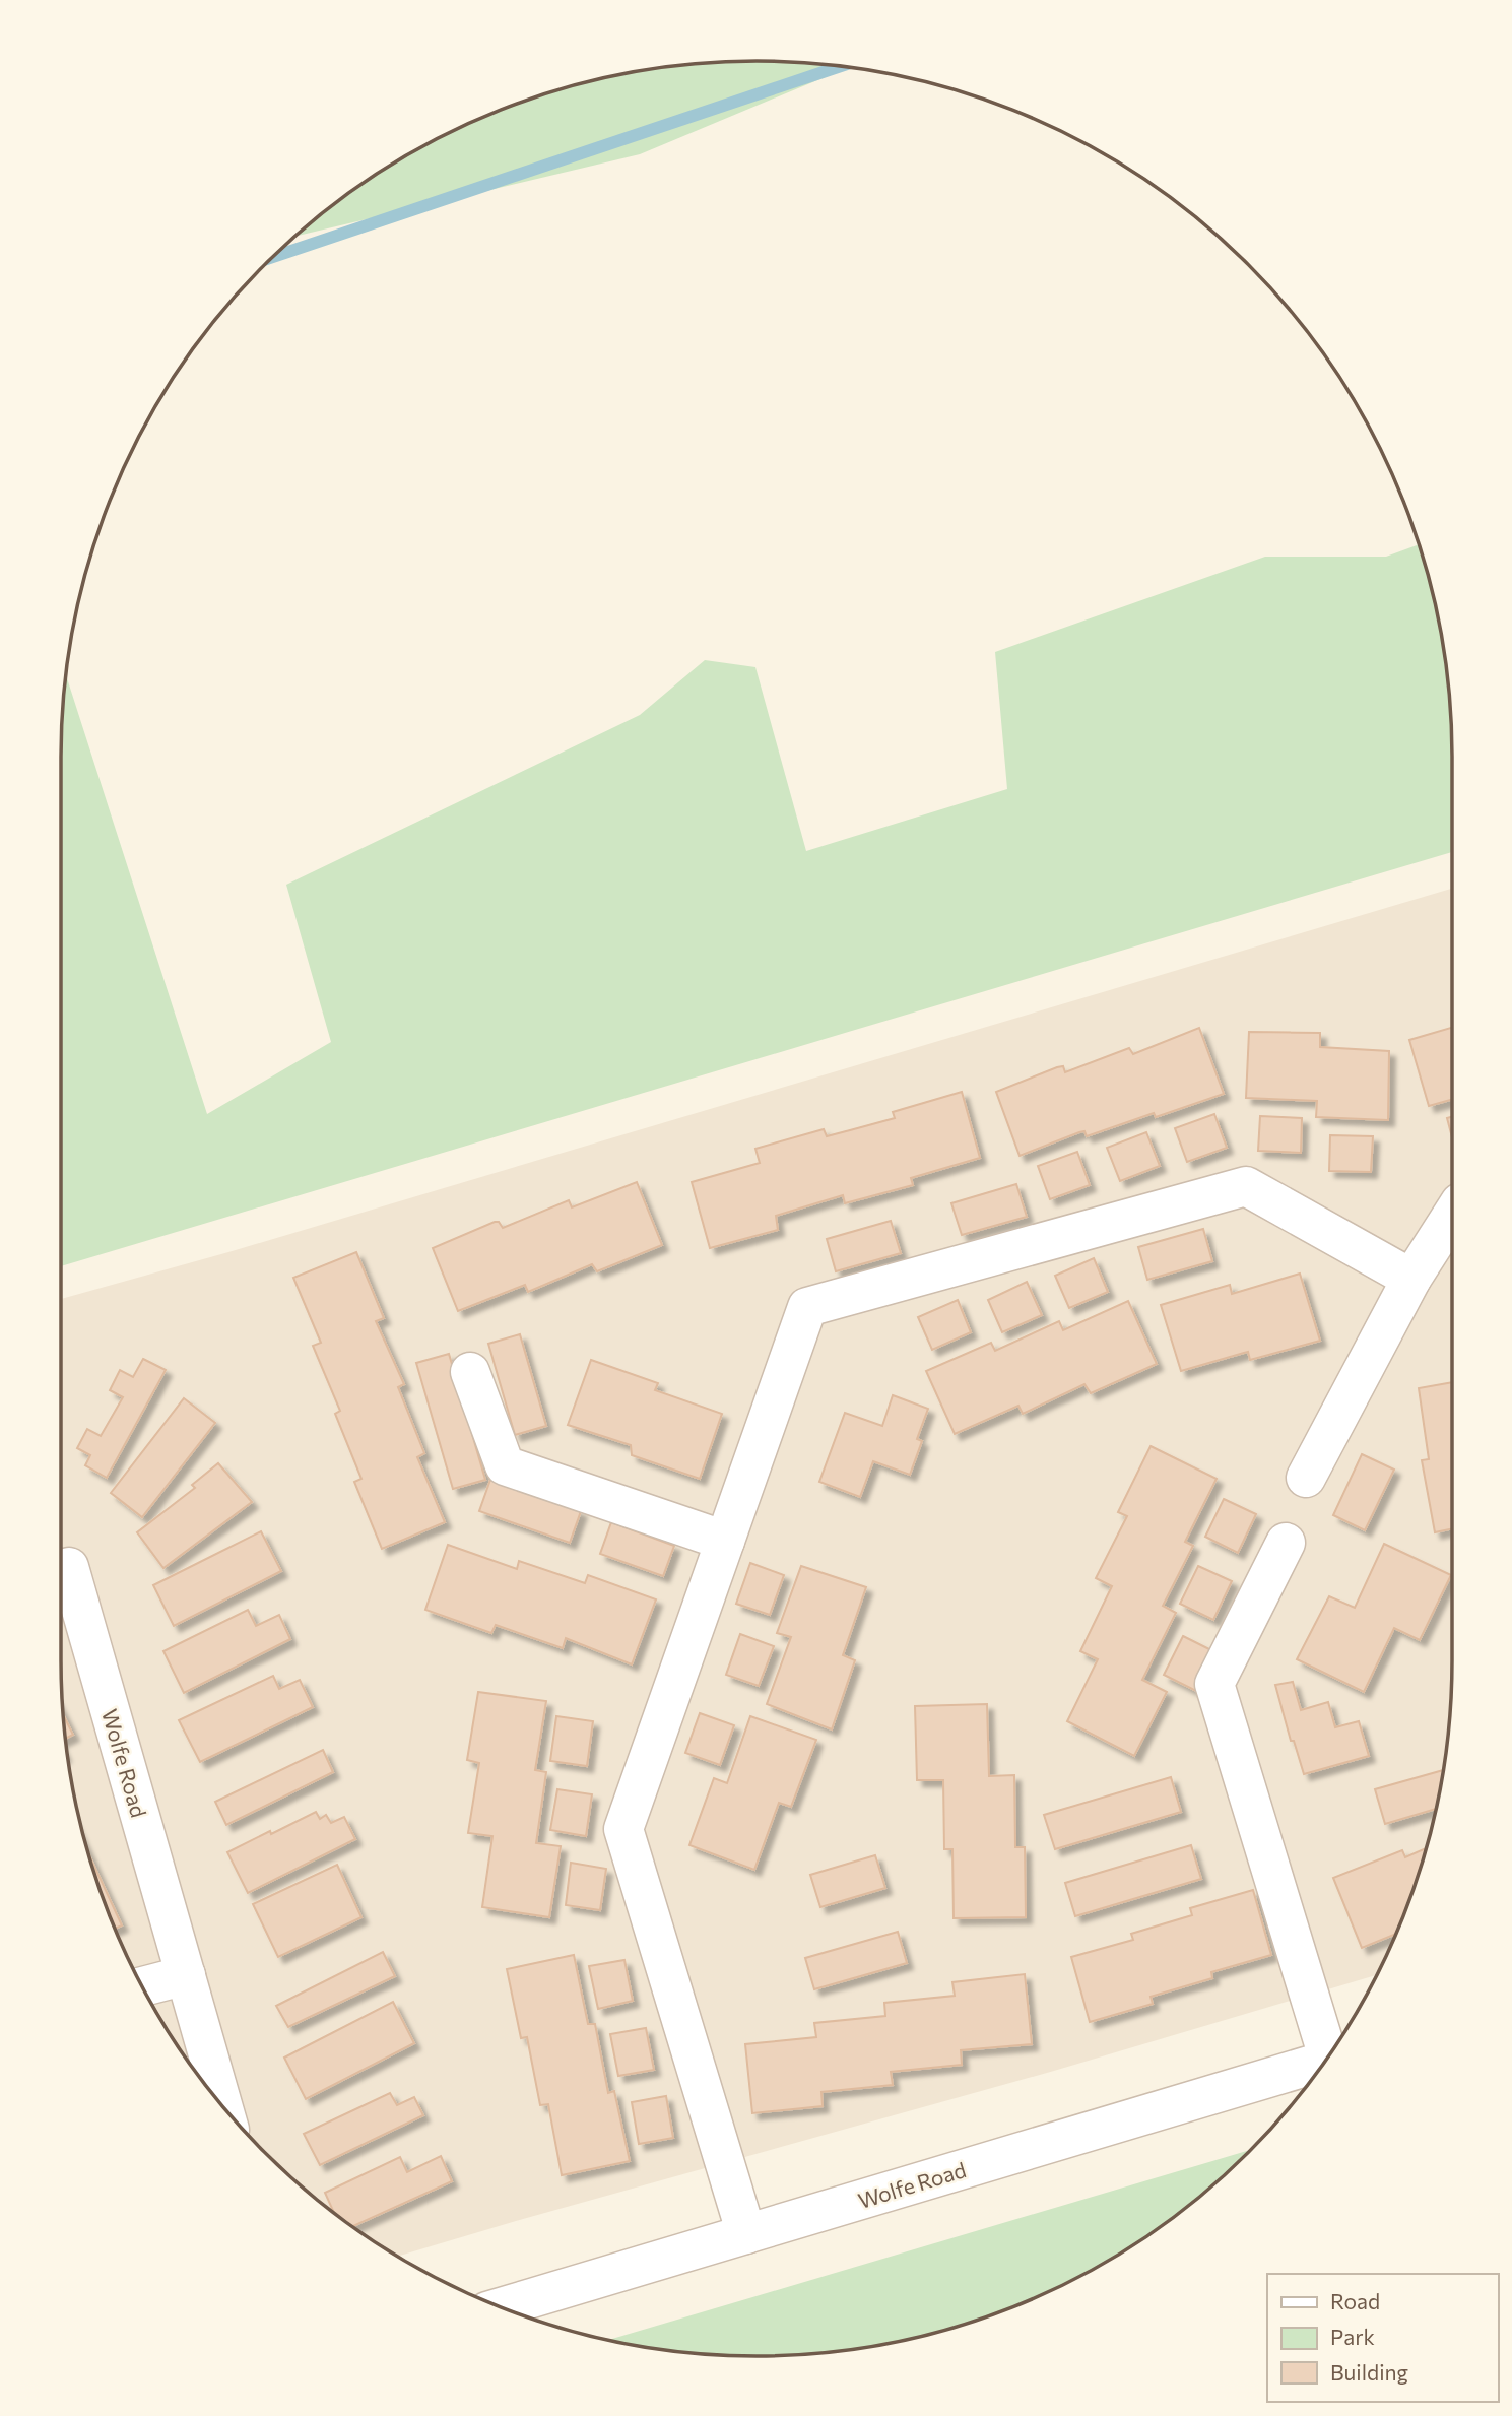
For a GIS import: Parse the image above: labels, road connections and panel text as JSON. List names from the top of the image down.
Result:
{
  "streets": {
    "street": ["Wolfe Road"]
  },
  "legend": ["Road", "Park", "Building"]
}
